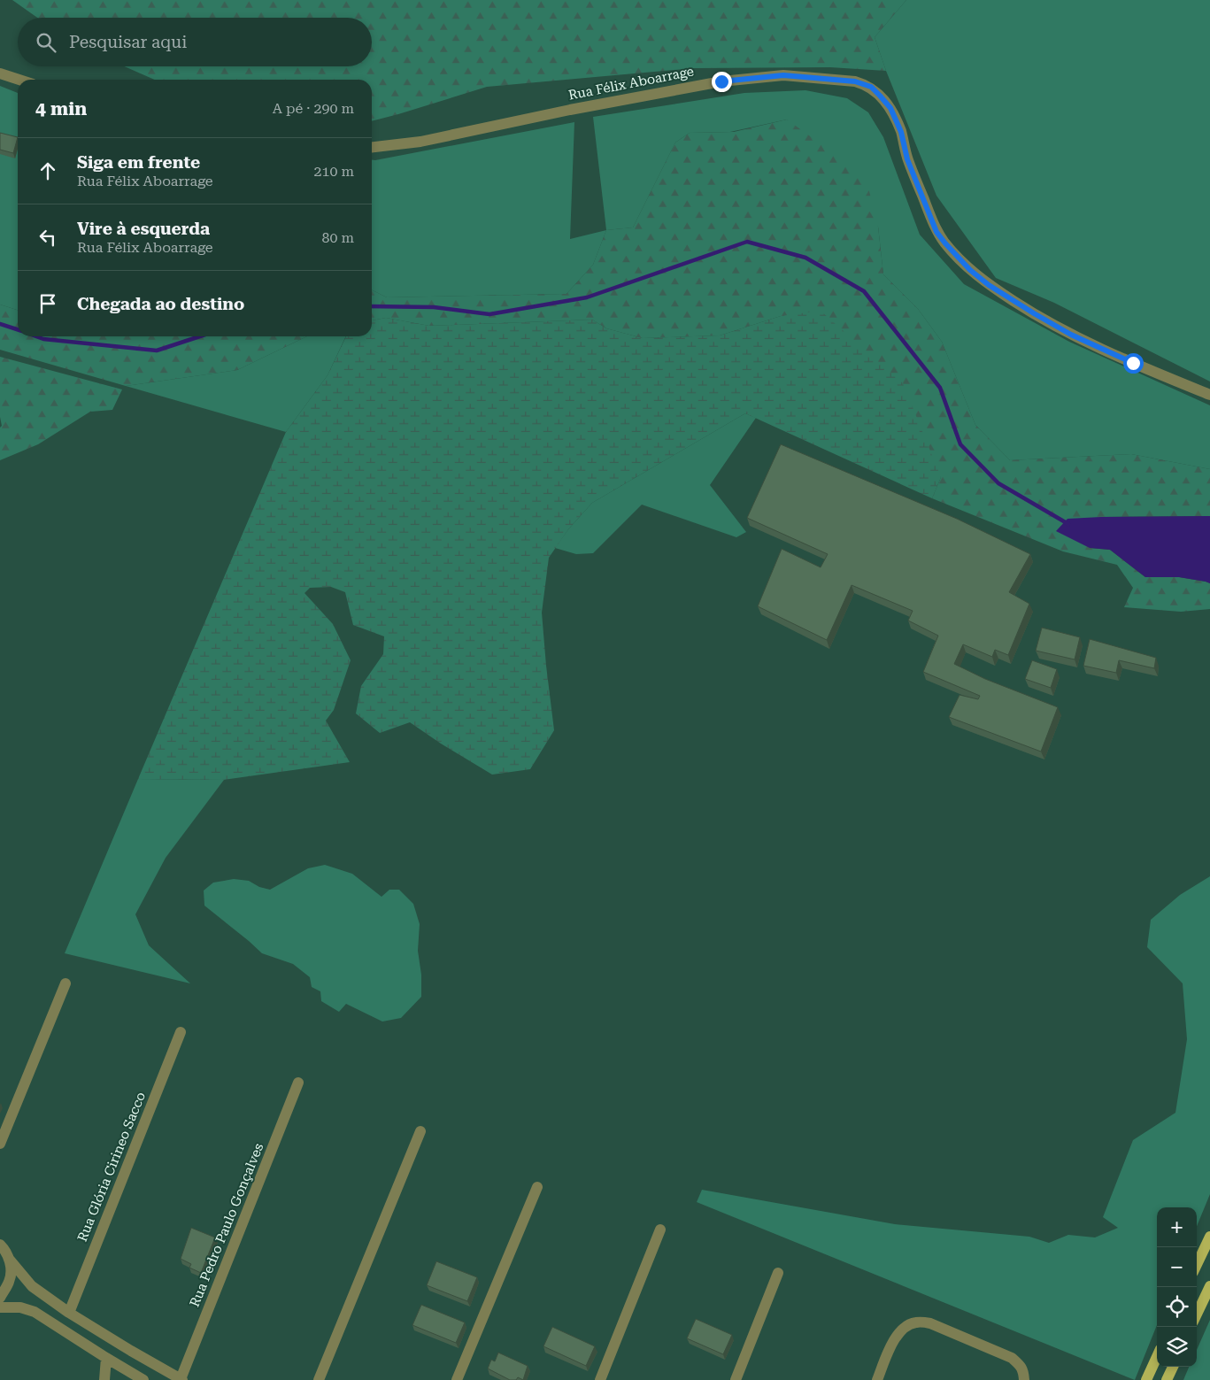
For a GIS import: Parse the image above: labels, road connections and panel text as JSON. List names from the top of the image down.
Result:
{
  "streets": {
    "street": ["Rua Félix Aboarrage", "Rua Glória Cirineo Sacco", "Rua Pedro Paulo Gonçalves"]
  },
  "page": {
    "search": "Pesquisar aqui",
    "heading": ["4 min", "A pé · 290 m"],
    "list": [
      ["Siga em frente", "Rua Félix Aboarrage", "210 m"],
      ["Vire à esquerda", "Rua Félix Aboarrage", "80 m"],
      "Chegada ao destino"
    ],
    "map_buttons": ["+", "−"]
  }
}
